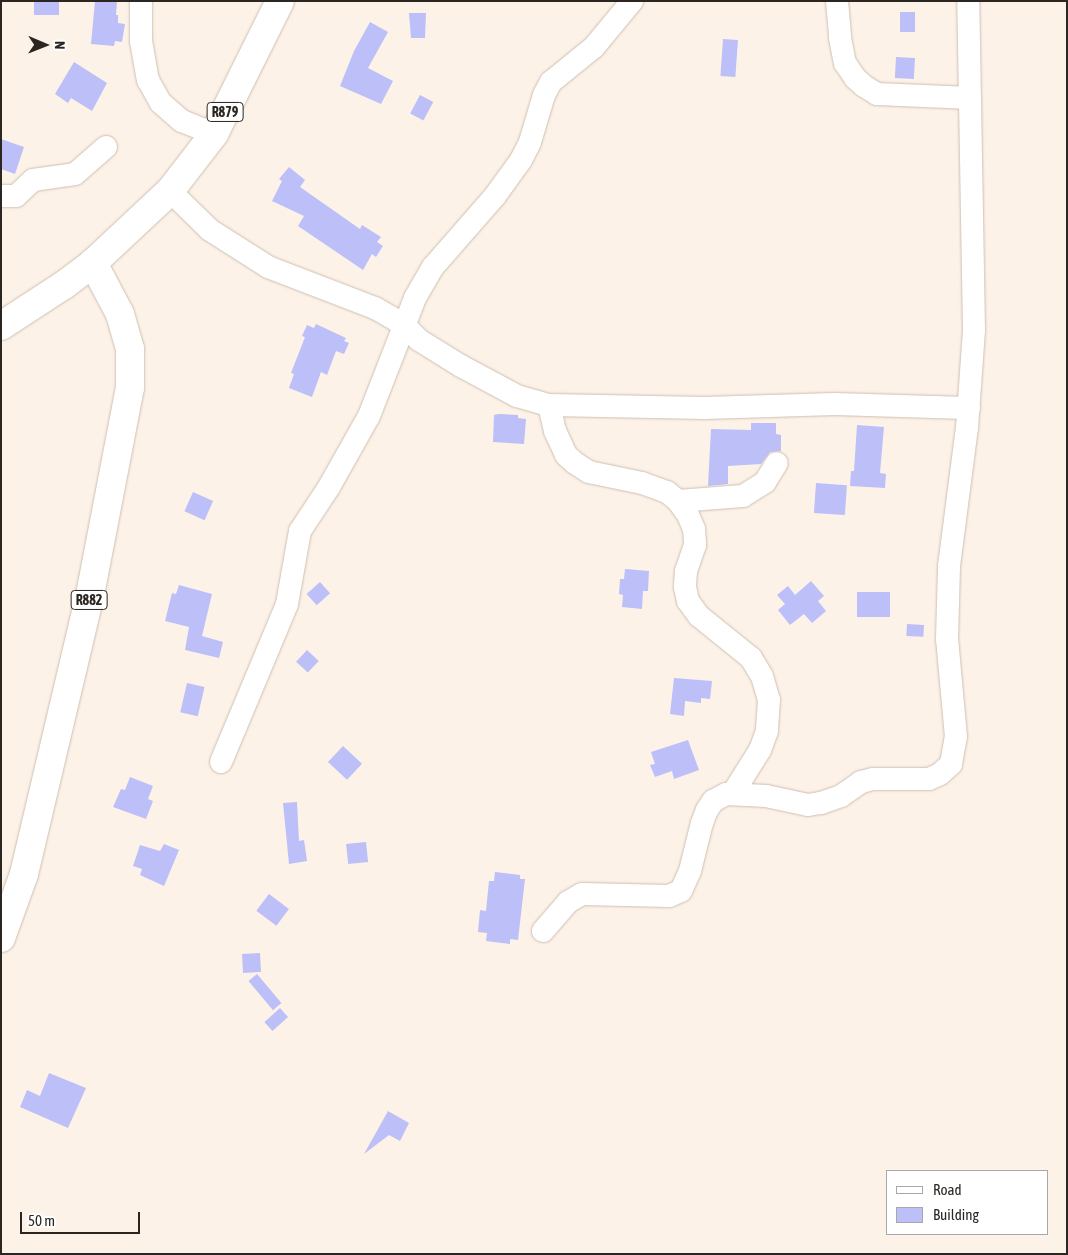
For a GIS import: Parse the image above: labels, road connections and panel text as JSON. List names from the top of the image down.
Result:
{
  "streets": {
    "main road": ["R879", "R882"]
  },
  "crossings": [
    ["R879", "R882"]
  ],
  "legend": ["Road", "Building"],
  "scale_bar": "50 m",
  "north": "right"
}
